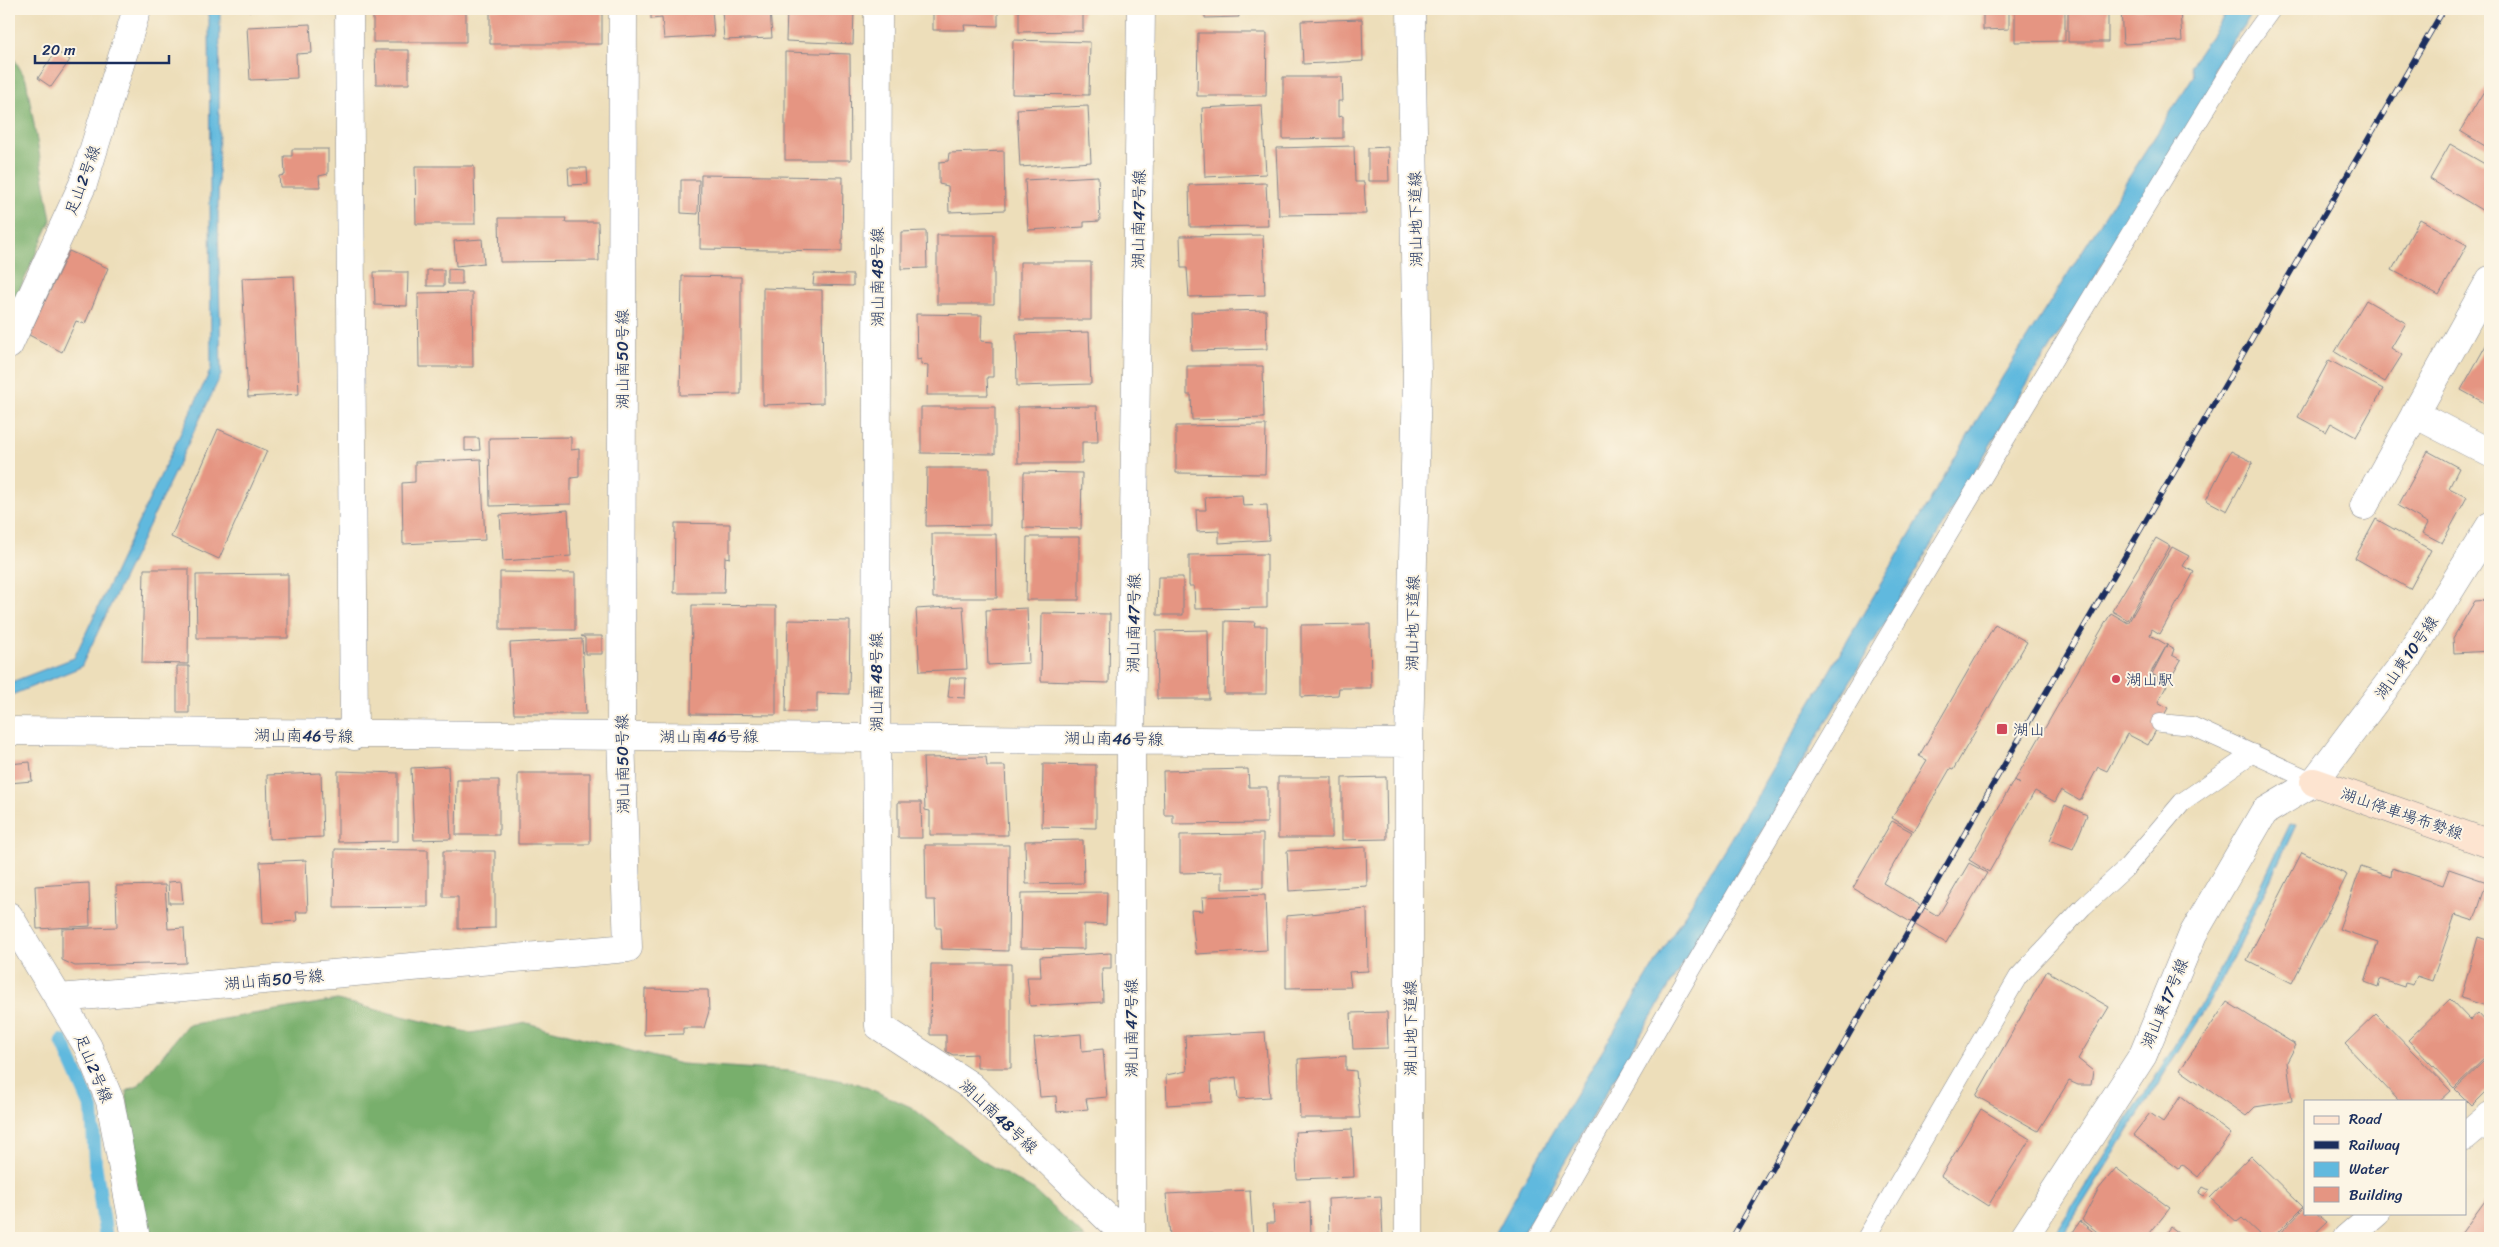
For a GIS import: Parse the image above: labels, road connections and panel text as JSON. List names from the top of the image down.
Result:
{
  "streets": {
    "main road": ["湖山停車場布勢線"],
    "street": [
      "足山2号線",
      "湖山南47号線",
      "湖山地下道線",
      "湖山南48号線",
      "湖山南50号線",
      "湖山東10号線",
      "湖山南46号線",
      "湖山東17号線"
    ]
  },
  "crossings": [
    ["足山2号線", "湖山南50号線"],
    ["湖山南47号線", "湖山南48号線"],
    ["湖山南47号線", "湖山南46号線"],
    ["湖山地下道線", "湖山南46号線"],
    ["湖山南48号線", "湖山南46号線"],
    ["湖山南50号線", "湖山南46号線"],
    ["湖山東10号線", "湖山停車場布勢線"],
    ["湖山東10号線", "湖山東17号線"],
    ["湖山停車場布勢線", "湖山東17号線"]
  ],
  "places": {
    "other": ["湖山駅"],
    "transit": ["湖山"]
  },
  "legend": [
    "Road",
    "Railway",
    "Water",
    "Building"
  ],
  "scale_bar": "20 m"
}
